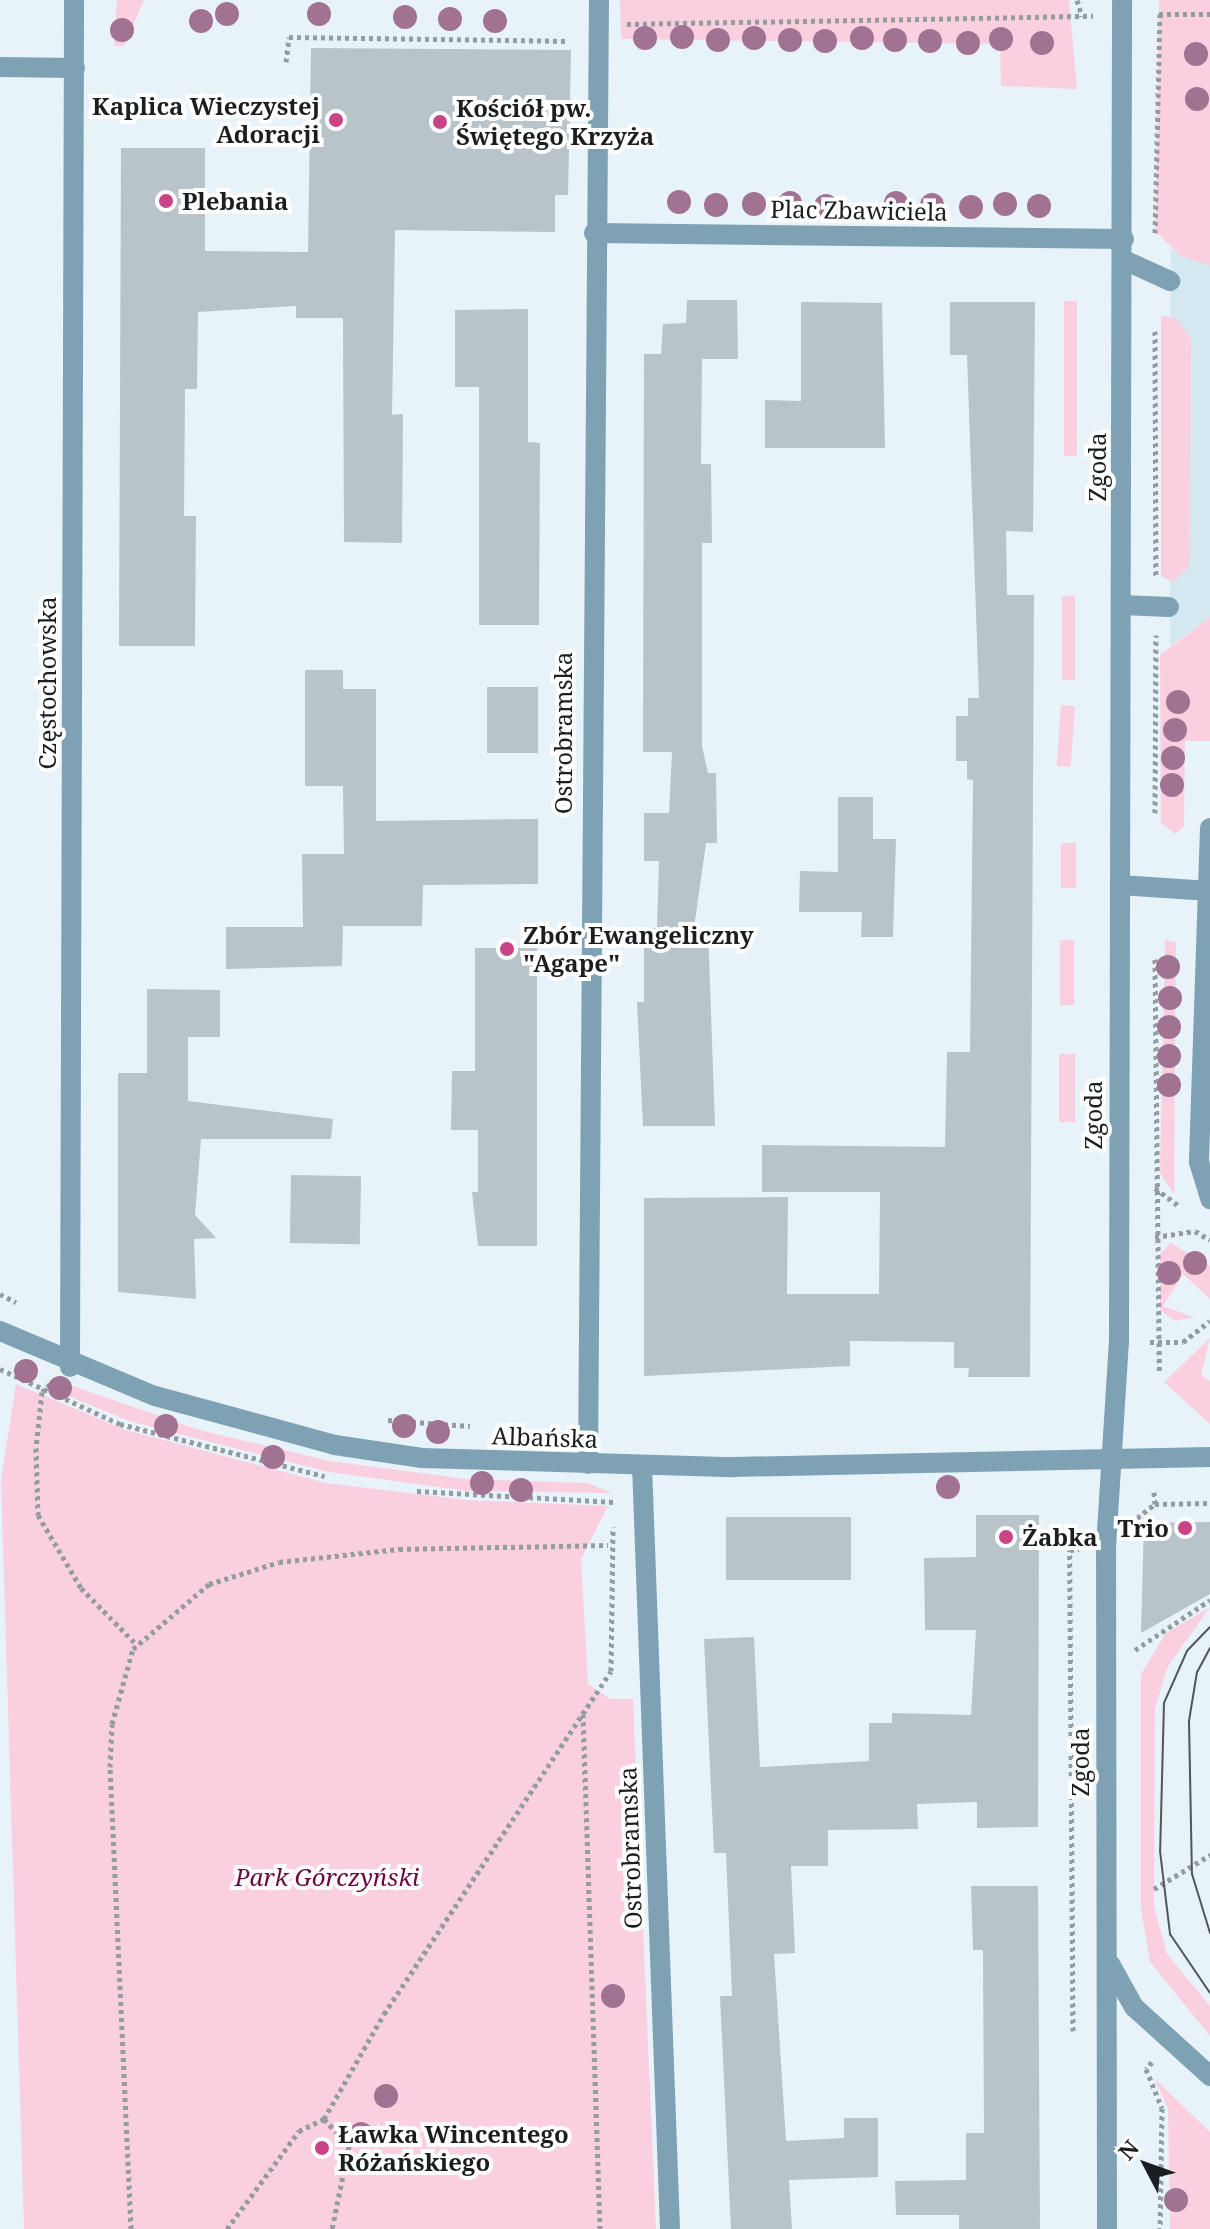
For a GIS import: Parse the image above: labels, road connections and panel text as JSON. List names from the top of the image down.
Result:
{
  "streets": {
    "street": [
      "Plac Zbawiciela",
      "Zgoda",
      "Częstochowska",
      "Ostrobramska",
      "Albańska"
    ]
  },
  "crossings": [
    ["Plac Zbawiciela", "Zgoda"],
    ["Plac Zbawiciela", "Ostrobramska"],
    ["Zgoda", "Albańska"],
    ["Częstochowska", "Albańska"],
    ["Ostrobramska", "Albańska"]
  ],
  "parks": ["Park Górczyński"],
  "places": [
    "Kaplica Wieczystej Adoracji",
    "Kościół pw. Świętego Krzyża",
    "Plebania",
    "Zbór Ewangeliczny \"Agape\"",
    "Trio",
    "Żabka",
    "Ławka Wincentego Różańskiego"
  ],
  "north": "top left"
}
